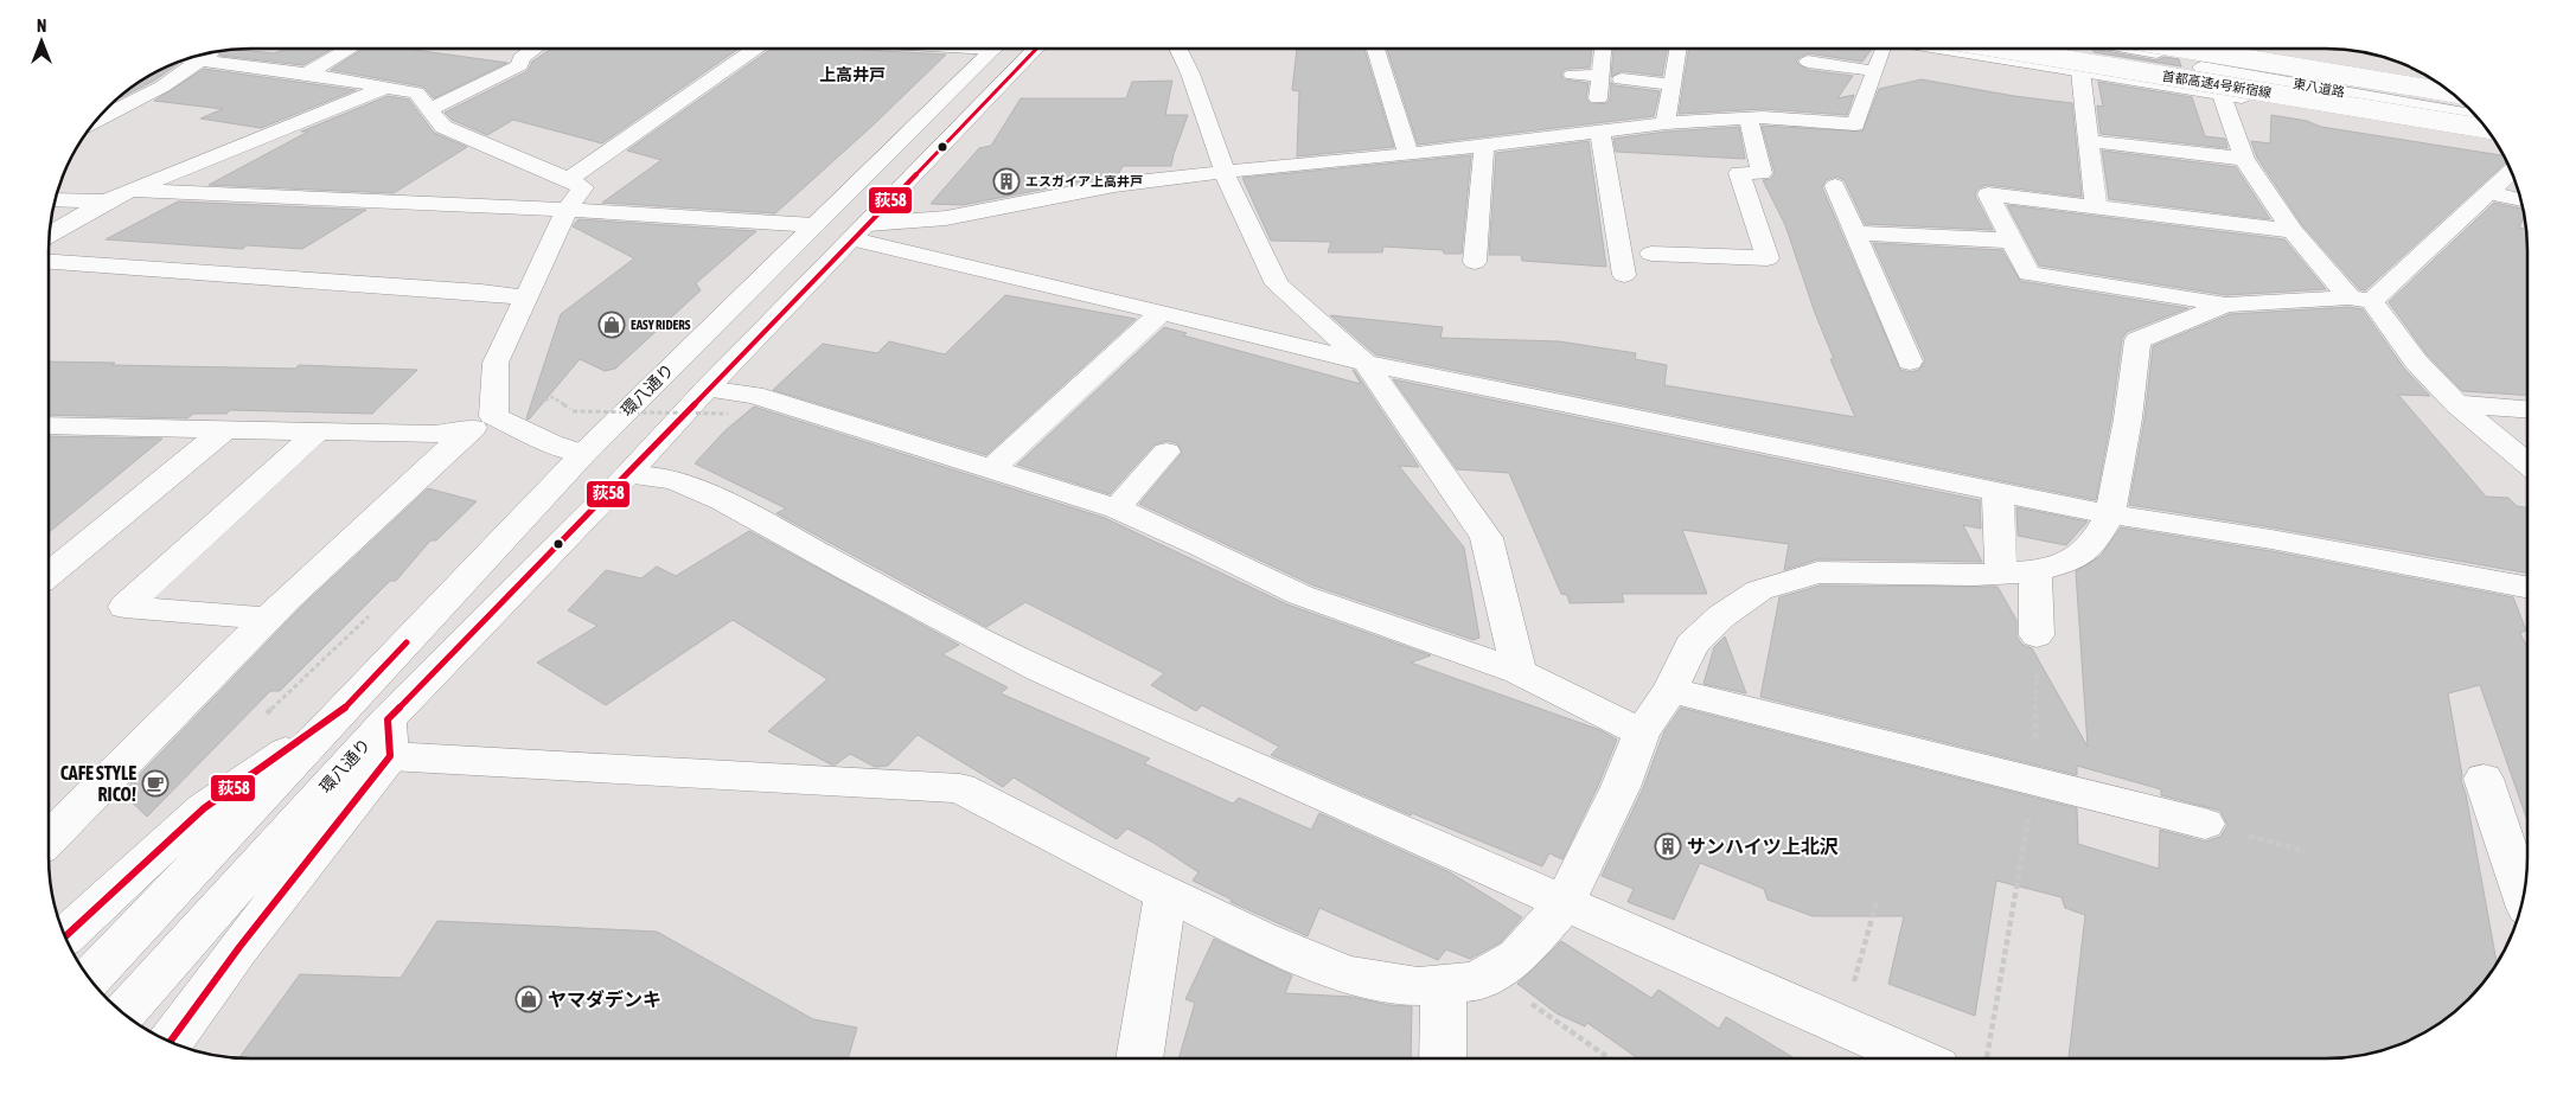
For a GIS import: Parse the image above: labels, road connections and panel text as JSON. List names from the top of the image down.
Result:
{
  "streets": {
    "main road": ["首都高速4号新宿線", "東八道路", "環八通り"]
  },
  "districts": ["上高井戸"],
  "places": {
    "building": ["エスガイア上高井戸", "サンハイツ上北沢"],
    "shop": ["EASY RIDERS", "ヤマダデンキ"],
    "cafe": ["CAFE STYLE RICO!"]
  },
  "lines": ["transit line 荻58"],
  "north": "top"
}
